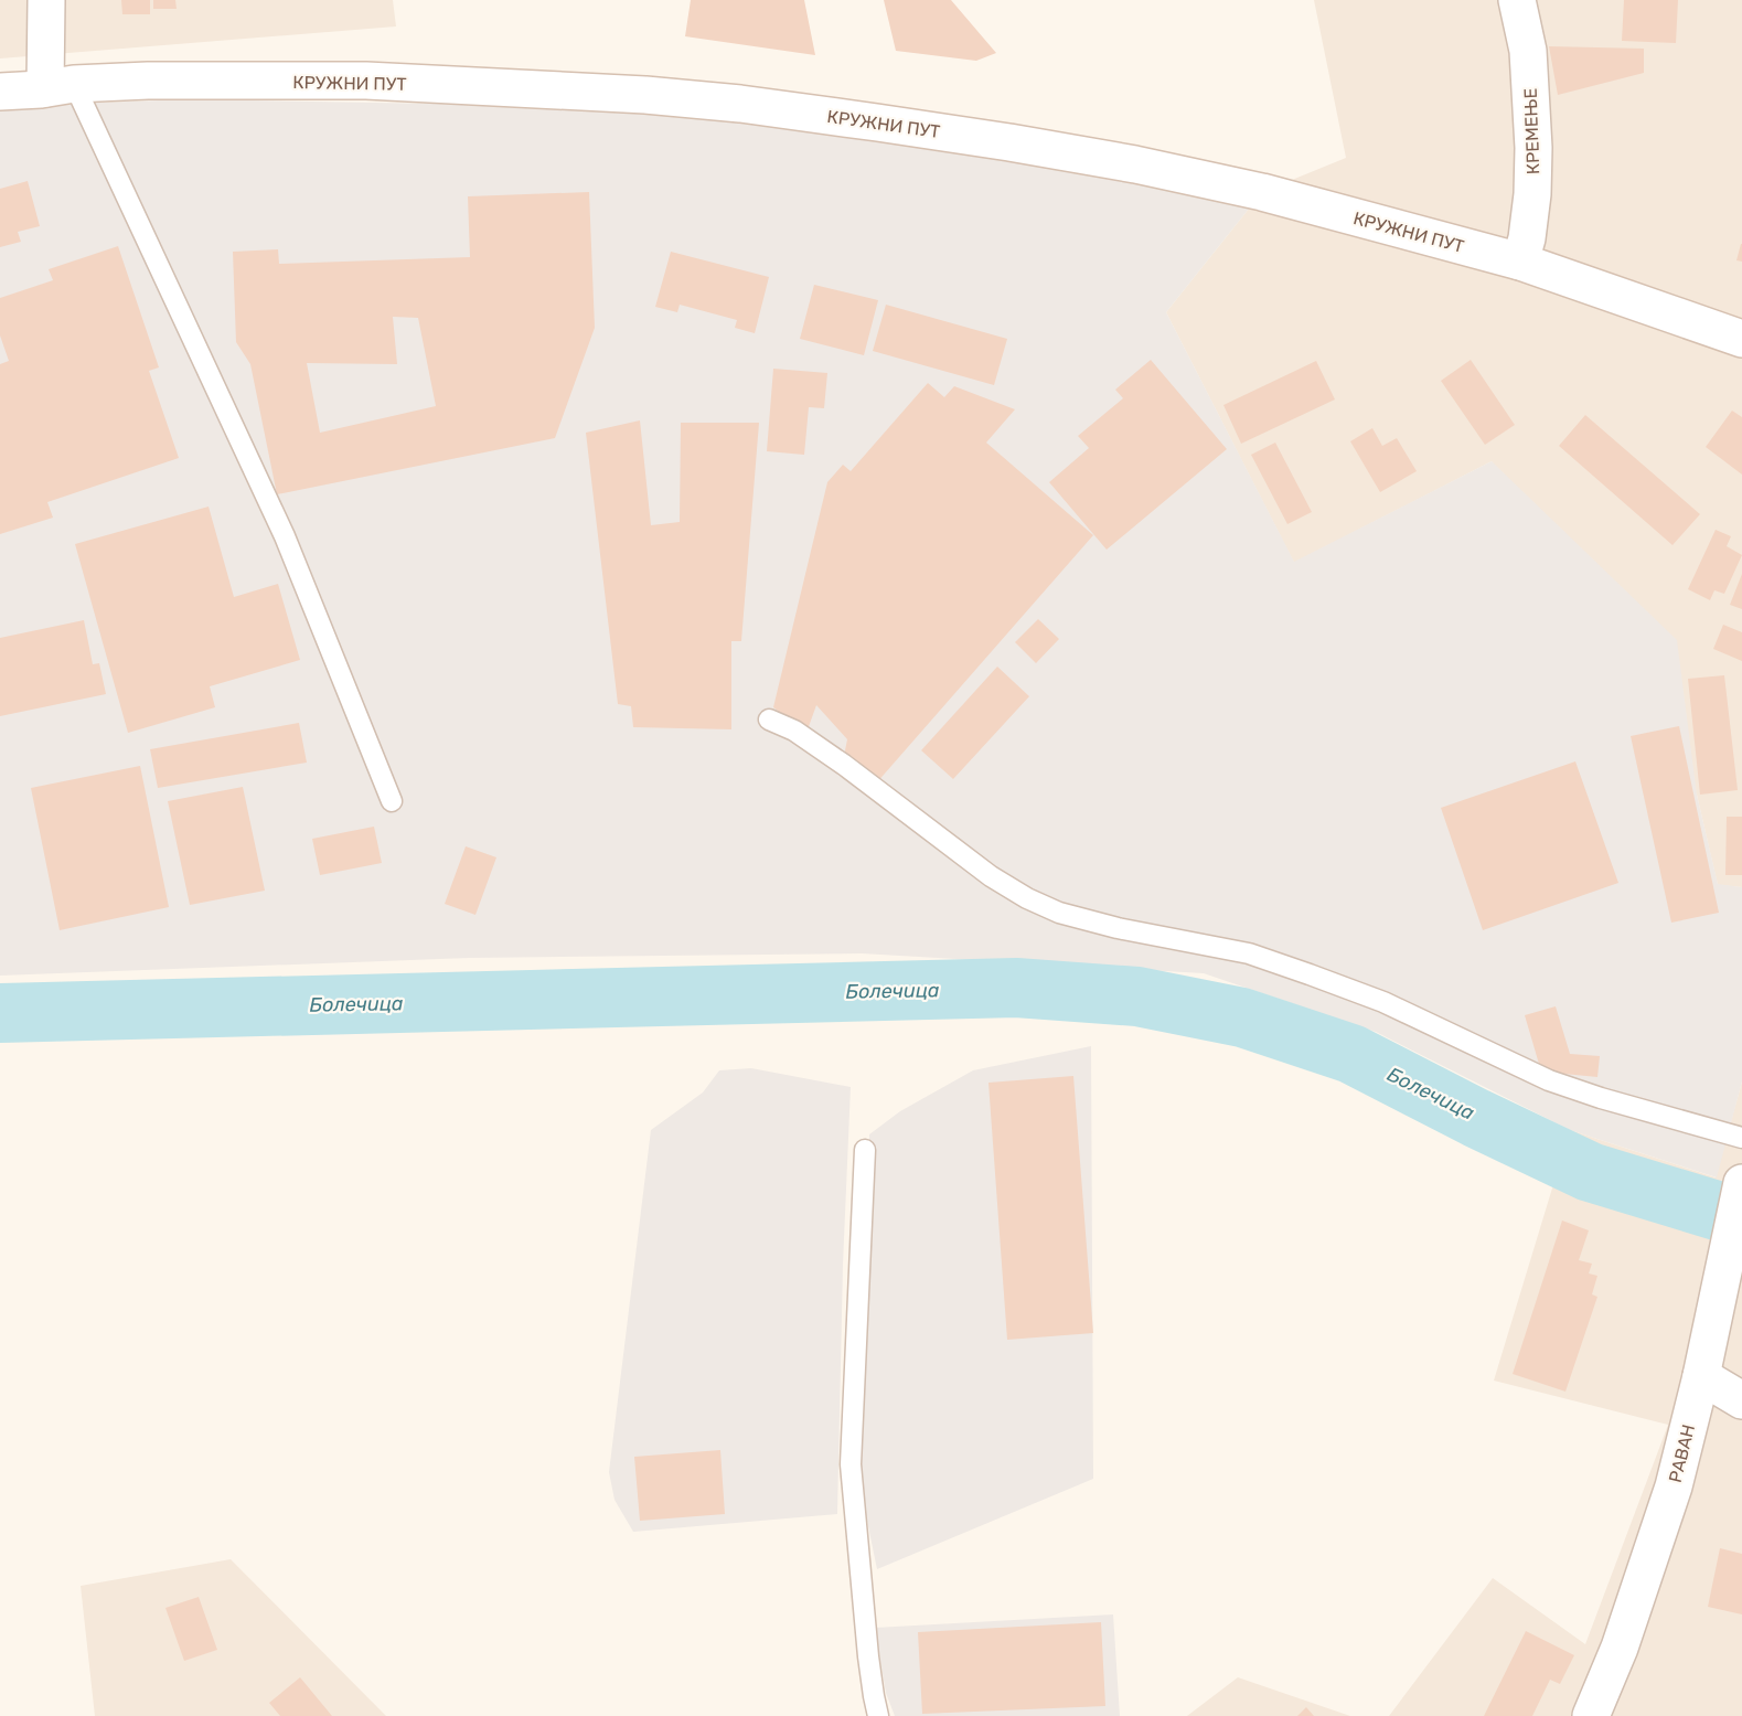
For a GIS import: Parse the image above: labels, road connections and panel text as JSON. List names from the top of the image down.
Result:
{
  "streets": {
    "main road": ["КРУЖНИ ПУТ", "КРЕМЕЊЕ", "РАВАН"]
  },
  "crossings": [
    ["КРУЖНИ ПУТ", "КРЕМЕЊЕ"]
  ],
  "water": ["Болечица"]
}
